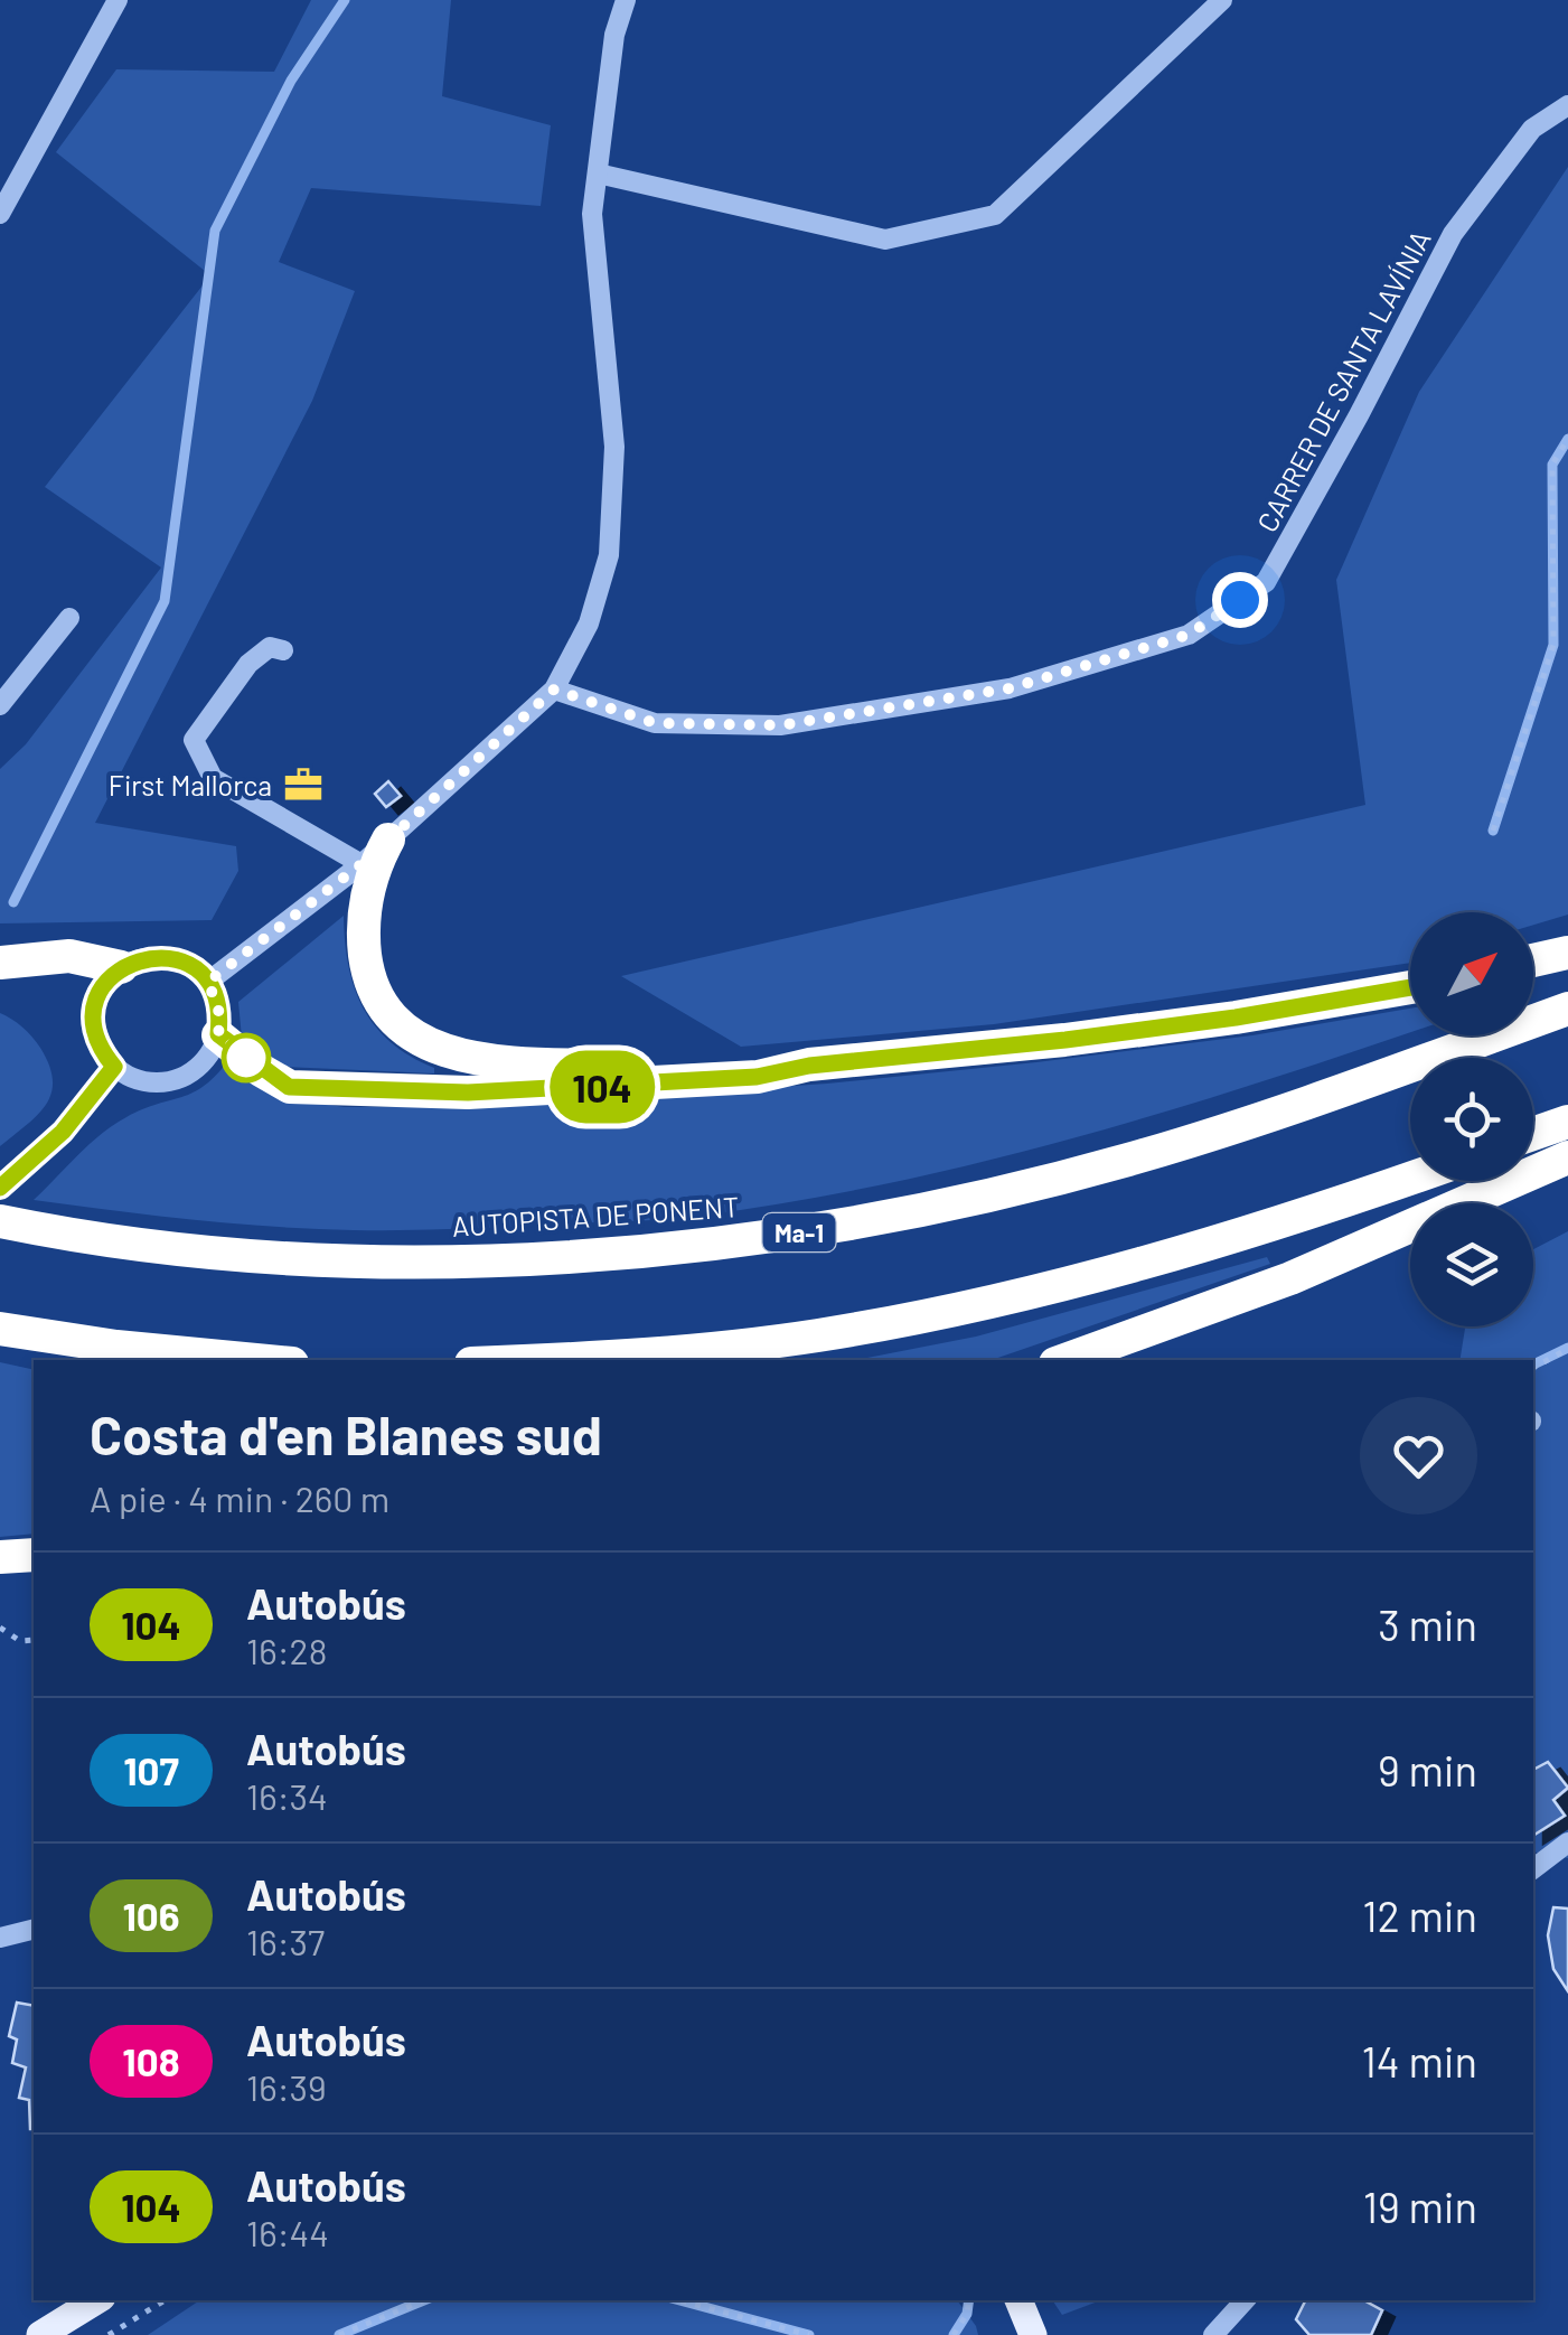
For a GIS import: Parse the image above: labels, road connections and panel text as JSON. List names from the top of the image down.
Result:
{
  "streets": {
    "highway": ["AUTOPISTA DE PONENT", "Ma-1"],
    "street": ["CARRER DE SANTA LAVÍNIA"]
  },
  "places": {
    "office": ["First Mallorca"]
  },
  "lines": ["bus line 104"],
  "north": "top right",
  "page": {
    "on_map": "104",
    "heading": ["Costa d'en Blanes sud", "A pie · 4 min · 260 m"],
    "list": [
      {
        "mark": "104",
        "name": "Autobús",
        "note": "16:28",
        "value": "3 min"
      },
      {
        "mark": "107",
        "name": "Autobús",
        "note": "16:34",
        "value": "9 min"
      },
      {
        "mark": "106",
        "name": "Autobús",
        "note": "16:37",
        "value": "12 min"
      },
      {
        "mark": "108",
        "name": "Autobús",
        "note": "16:39",
        "value": "14 min"
      },
      {
        "mark": "104",
        "name": "Autobús",
        "note": "16:44",
        "value": "19 min"
      }
    ]
  }
}
